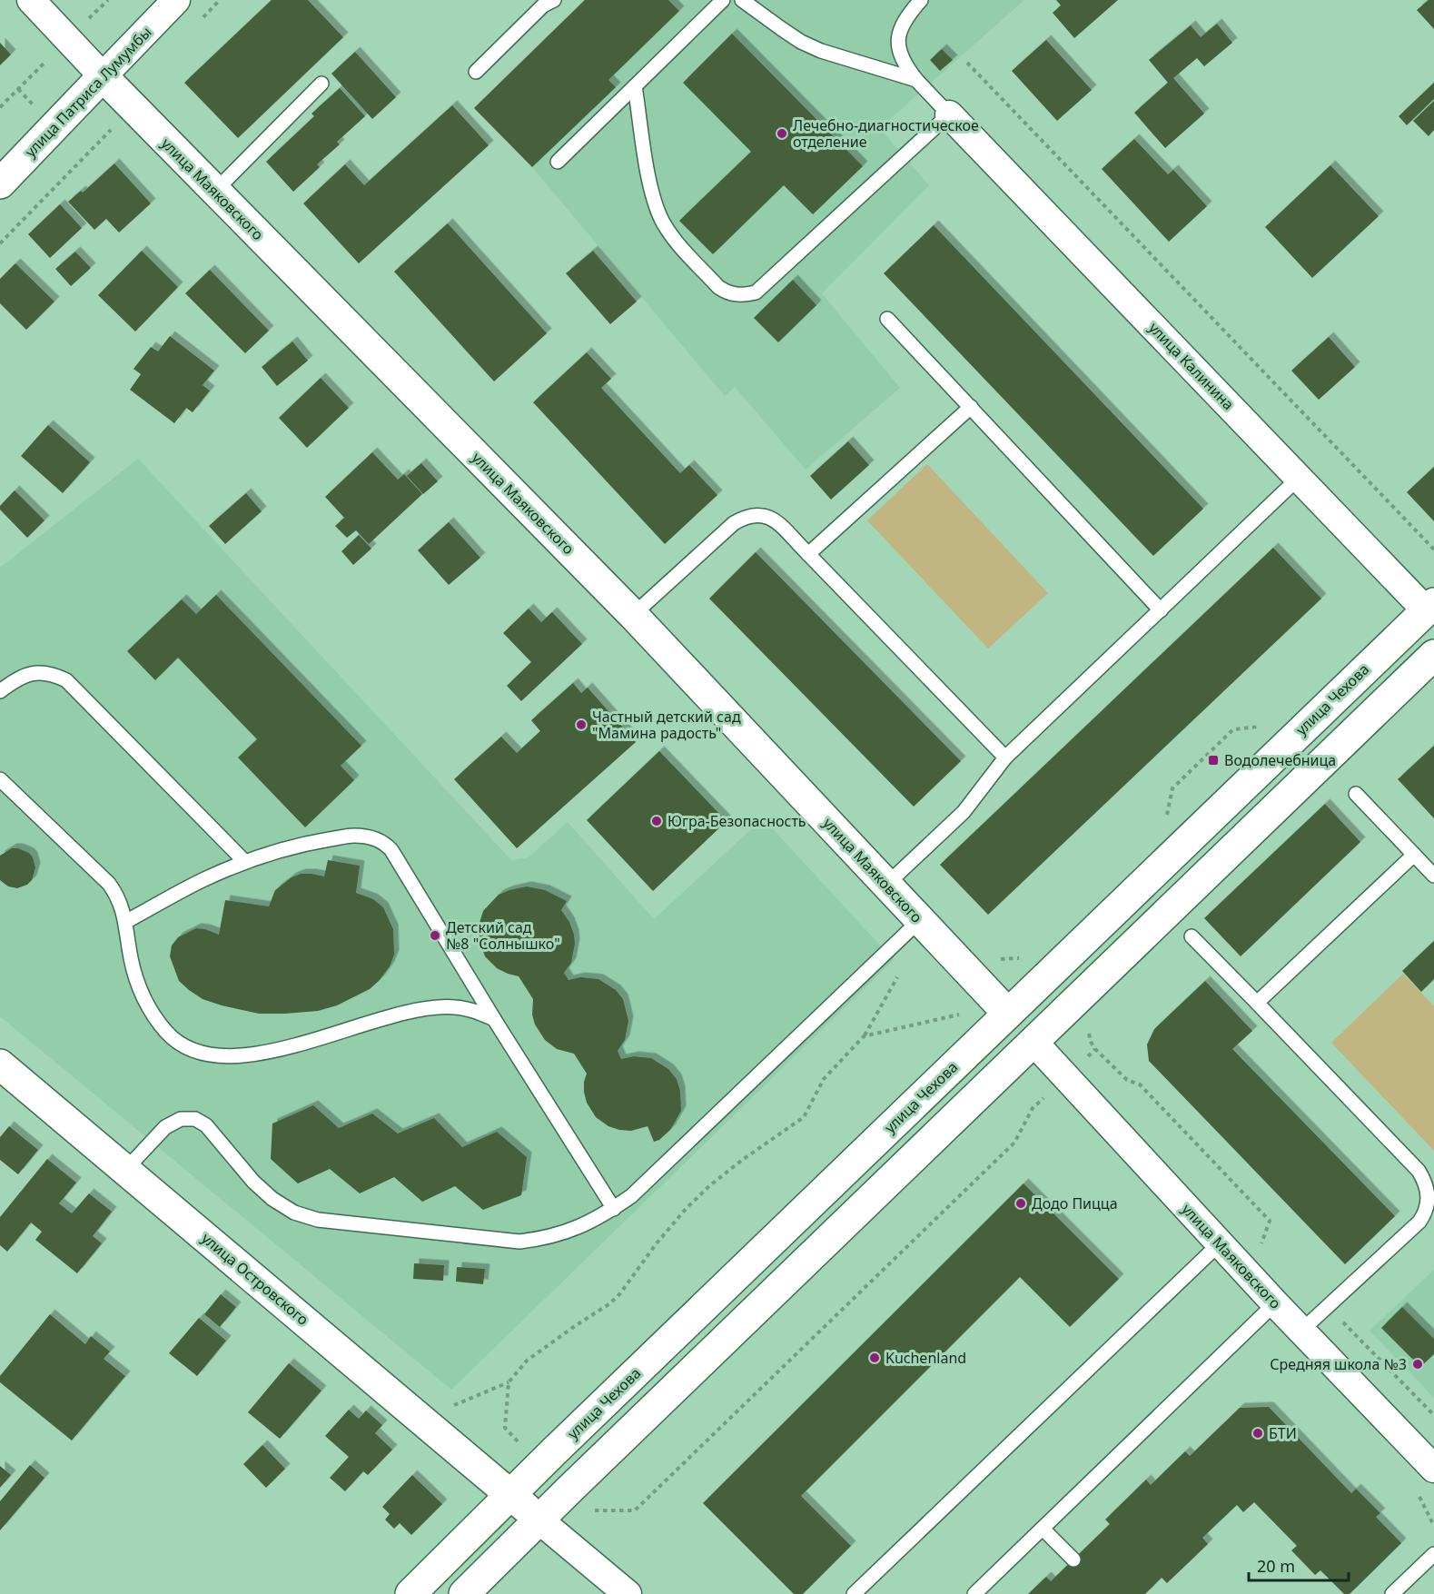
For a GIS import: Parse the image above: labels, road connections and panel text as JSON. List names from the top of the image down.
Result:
{
  "streets": {
    "main road": [
      "улица Патриса Лумумбы",
      "улица Маяковского",
      "улица Чехова",
      "улица Островского"
    ],
    "street": ["улица Калинина"]
  },
  "crossings": [
    ["улица Патриса Лумумбы", "улица Маяковского"],
    ["улица Маяковского", "улица Чехова"],
    ["улица Калинина", "улица Чехова"],
    ["улица Чехова", "улица Островского"]
  ],
  "places": {
    "other": [
      "Лечебно-диагностическое отделение",
      "Частный детский сад \"Мамина радость\"",
      "Югра-Безопасность",
      "Детский сад №8 \"Солнышко\"",
      "Додо Пицца",
      "Kuchenland",
      "Средняя школа №3",
      "БТИ"
    ],
    "transit": ["Водолечебница"]
  },
  "scale_bar": "20 m"
}
